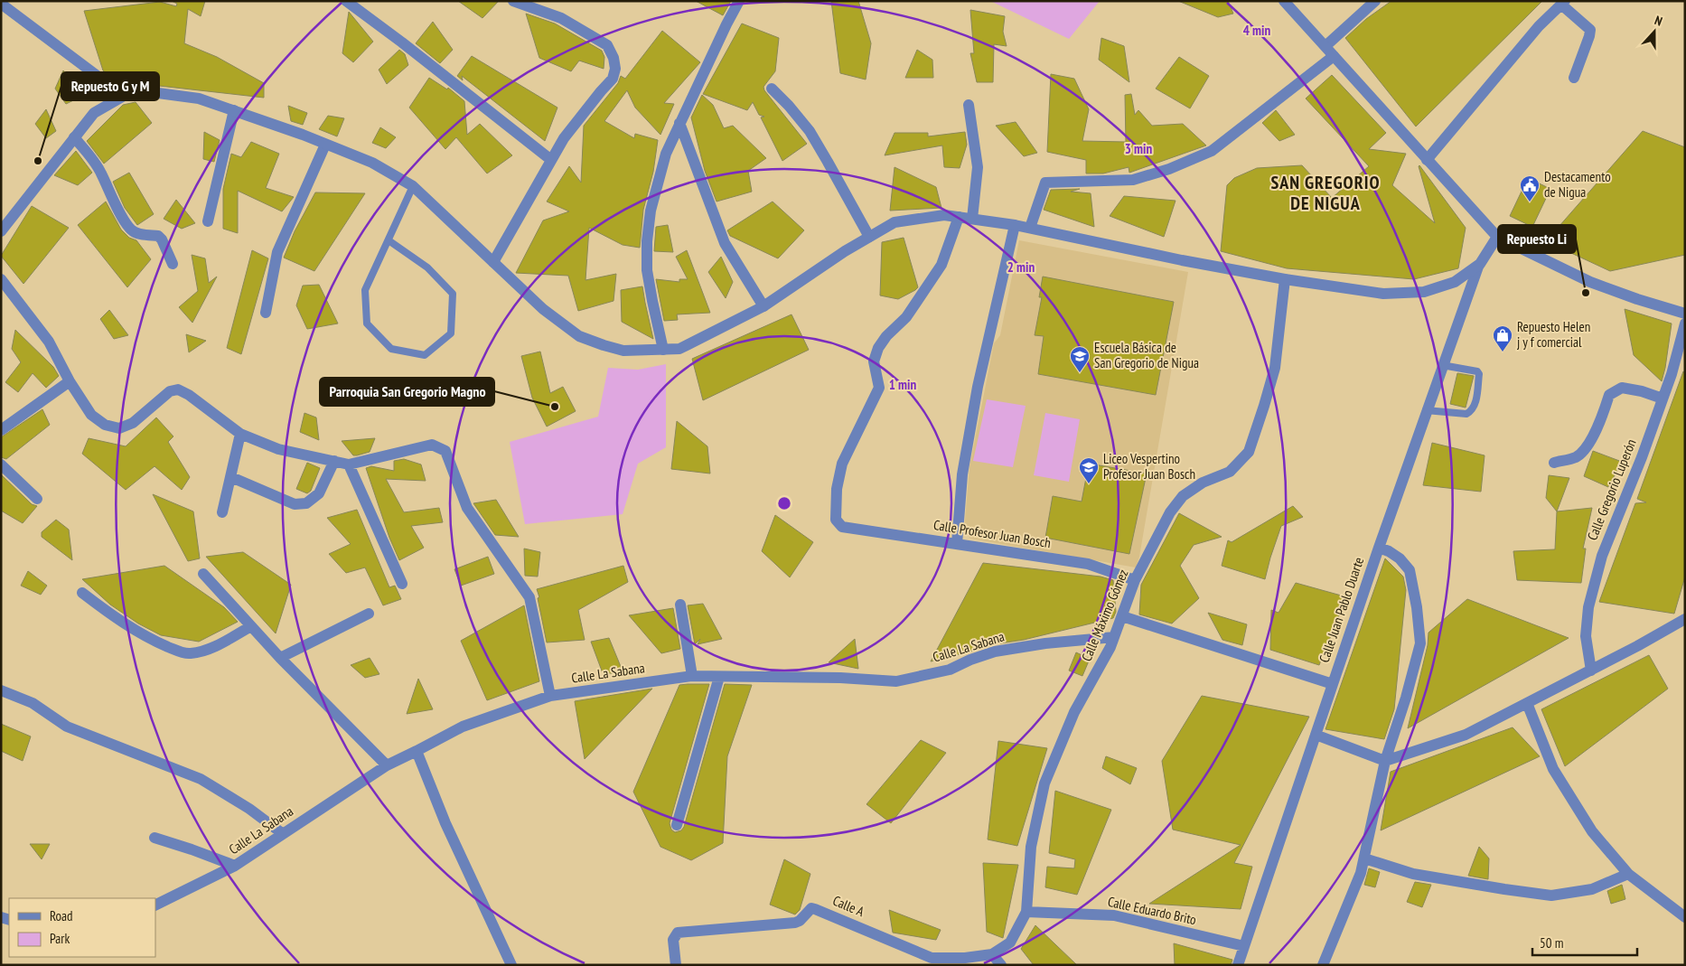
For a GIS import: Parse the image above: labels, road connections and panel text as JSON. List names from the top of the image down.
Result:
{
  "streets": {
    "street": [
      "Calle Gregorio Luperón",
      "Calle Profesor Juan Bosch",
      "Calle Juan Pablo Duarte",
      "Calle Máximo Gómez",
      "Calle La Sabana",
      "Calle A",
      "Calle Eduardo Brito"
    ]
  },
  "crossings": [
    ["Calle Profesor Juan Bosch", "Calle Máximo Gómez"],
    ["Calle Juan Pablo Duarte", "Calle Eduardo Brito"],
    ["Calle Máximo Gómez", "Calle La Sabana"],
    ["Calle Máximo Gómez", "Calle A"],
    ["Calle Máximo Gómez", "Calle Eduardo Brito"]
  ],
  "districts": ["SAN GREGORIO DE NIGUA"],
  "places": {
    "other": ["Repuesto G y M", "Repuesto Li", "Parroquia San Gregorio Magno"],
    "public building": ["Destacamento de Nigua"],
    "shop": ["Repuesto Helen j y f comercial"],
    "school or university": ["Escuela Básica de San Gregorio de Nigua", "Liceo Vespertino Profesor Juan Bosch"]
  },
  "legend": ["Road", "Park"],
  "scale_bar": "50 m",
  "north": "top",
  "rings": [
    "4 min",
    "3 min",
    "2 min",
    "1 min"
  ]
}
